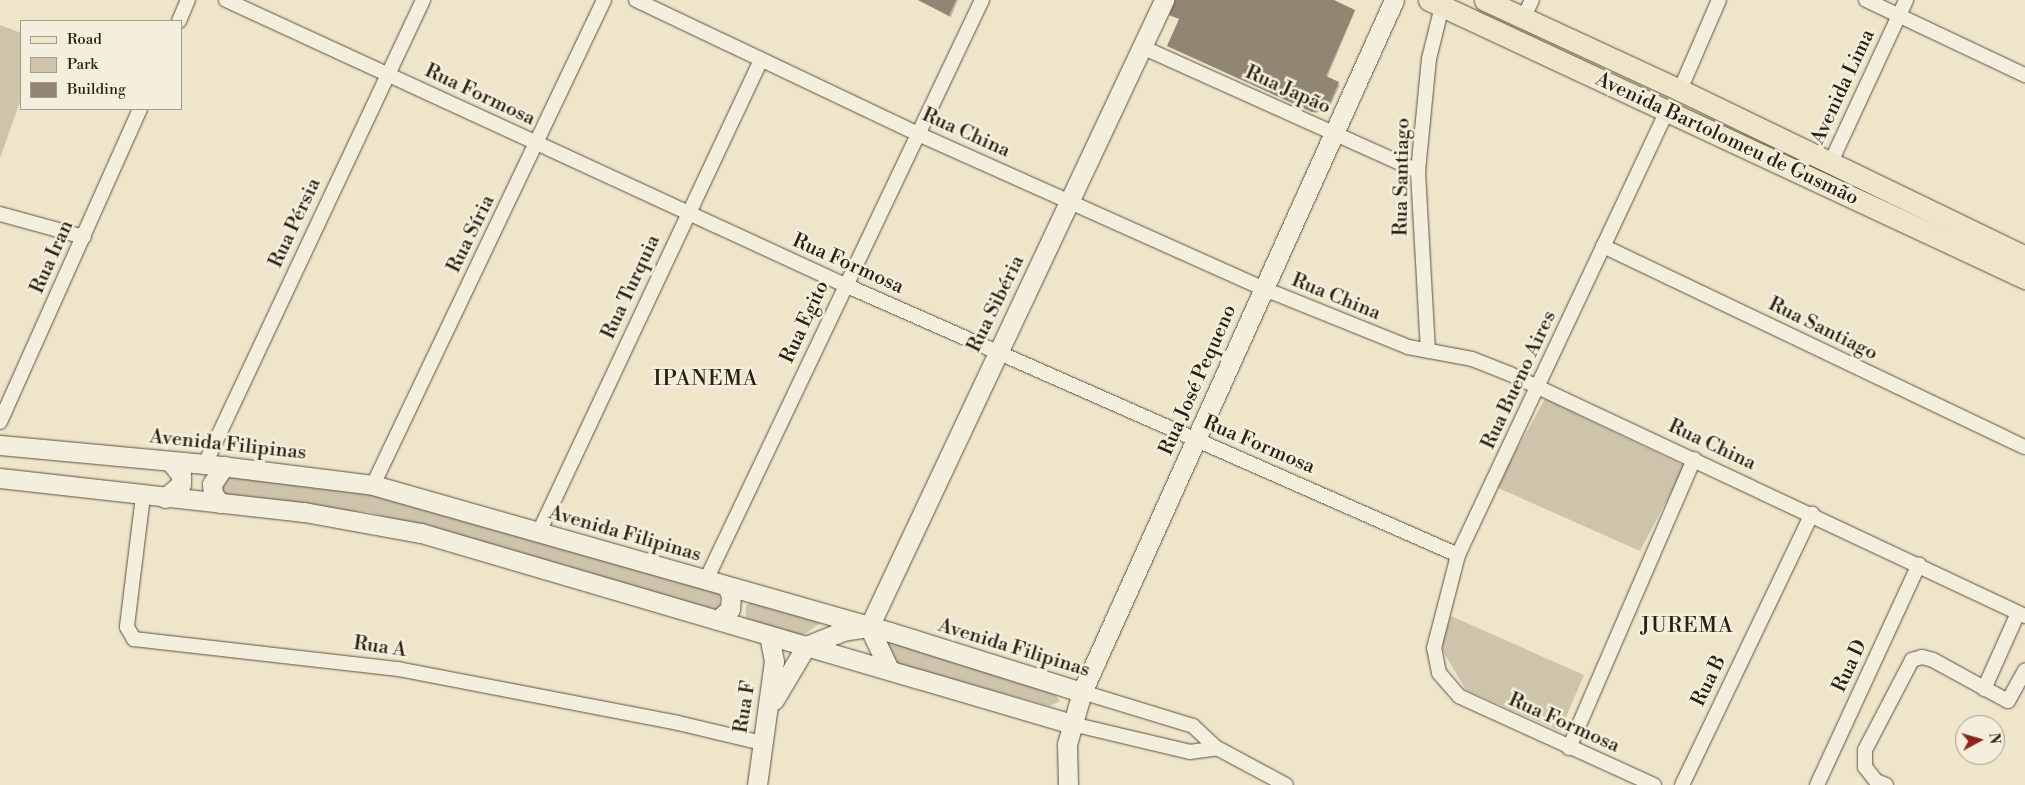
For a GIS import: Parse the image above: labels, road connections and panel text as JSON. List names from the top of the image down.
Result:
{
  "streets": {
    "main road": [
      "Avenida Bartolomeu de Gusmão",
      "Rua Sibéria",
      "Rua José Pequeno",
      "Avenida Filipinas",
      "Rua F"
    ],
    "street": [
      "Avenida Lima",
      "Rua Japão",
      "Rua Formosa",
      "Rua China",
      "Rua Santiago",
      "Rua Pérsia",
      "Rua Síria",
      "Rua Iran",
      "Rua Turquia",
      "Rua Egito",
      "Rua Bueno Aires",
      "Rua A",
      "Rua D",
      "Rua B"
    ]
  },
  "crossings": [
    ["Avenida Lima", "Avenida Bartolomeu de Gusmão"],
    ["Rua Japão", "Rua Santiago"],
    ["Rua Japão", "Rua Sibéria"],
    ["Rua Japão", "Rua José Pequeno"],
    ["Rua Formosa", "Rua Pérsia"],
    ["Rua Formosa", "Rua Síria"],
    ["Rua Formosa", "Rua Turquia"],
    ["Rua Formosa", "Rua Sibéria"],
    ["Rua Formosa", "Rua Egito"],
    ["Rua Formosa", "Rua José Pequeno"],
    ["Rua Formosa", "Rua Bueno Aires"],
    ["Rua China", "Rua Santiago"],
    ["Rua China", "Rua Turquia"],
    ["Rua China", "Rua Sibéria"],
    ["Rua China", "Rua Egito"],
    ["Rua China", "Rua José Pequeno"],
    ["Rua China", "Rua Bueno Aires"],
    ["Rua China", "Rua D"],
    ["Rua China", "Rua B"],
    ["Avenida Bartolomeu de Gusmão", "Rua Santiago"],
    ["Avenida Bartolomeu de Gusmão", "Rua Bueno Aires"],
    ["Rua Santiago", "Rua Bueno Aires"],
    ["Rua Pérsia", "Avenida Filipinas"],
    ["Rua Síria", "Avenida Filipinas"],
    ["Rua Turquia", "Avenida Filipinas"],
    ["Rua Sibéria", "Avenida Filipinas"],
    ["Rua Egito", "Avenida Filipinas"],
    ["Rua José Pequeno", "Avenida Filipinas"],
    ["Rua A", "Rua F"]
  ],
  "districts": ["IPANEMA", "JUREMA"],
  "legend": ["Road", "Park", "Building"],
  "north": "right"
}
